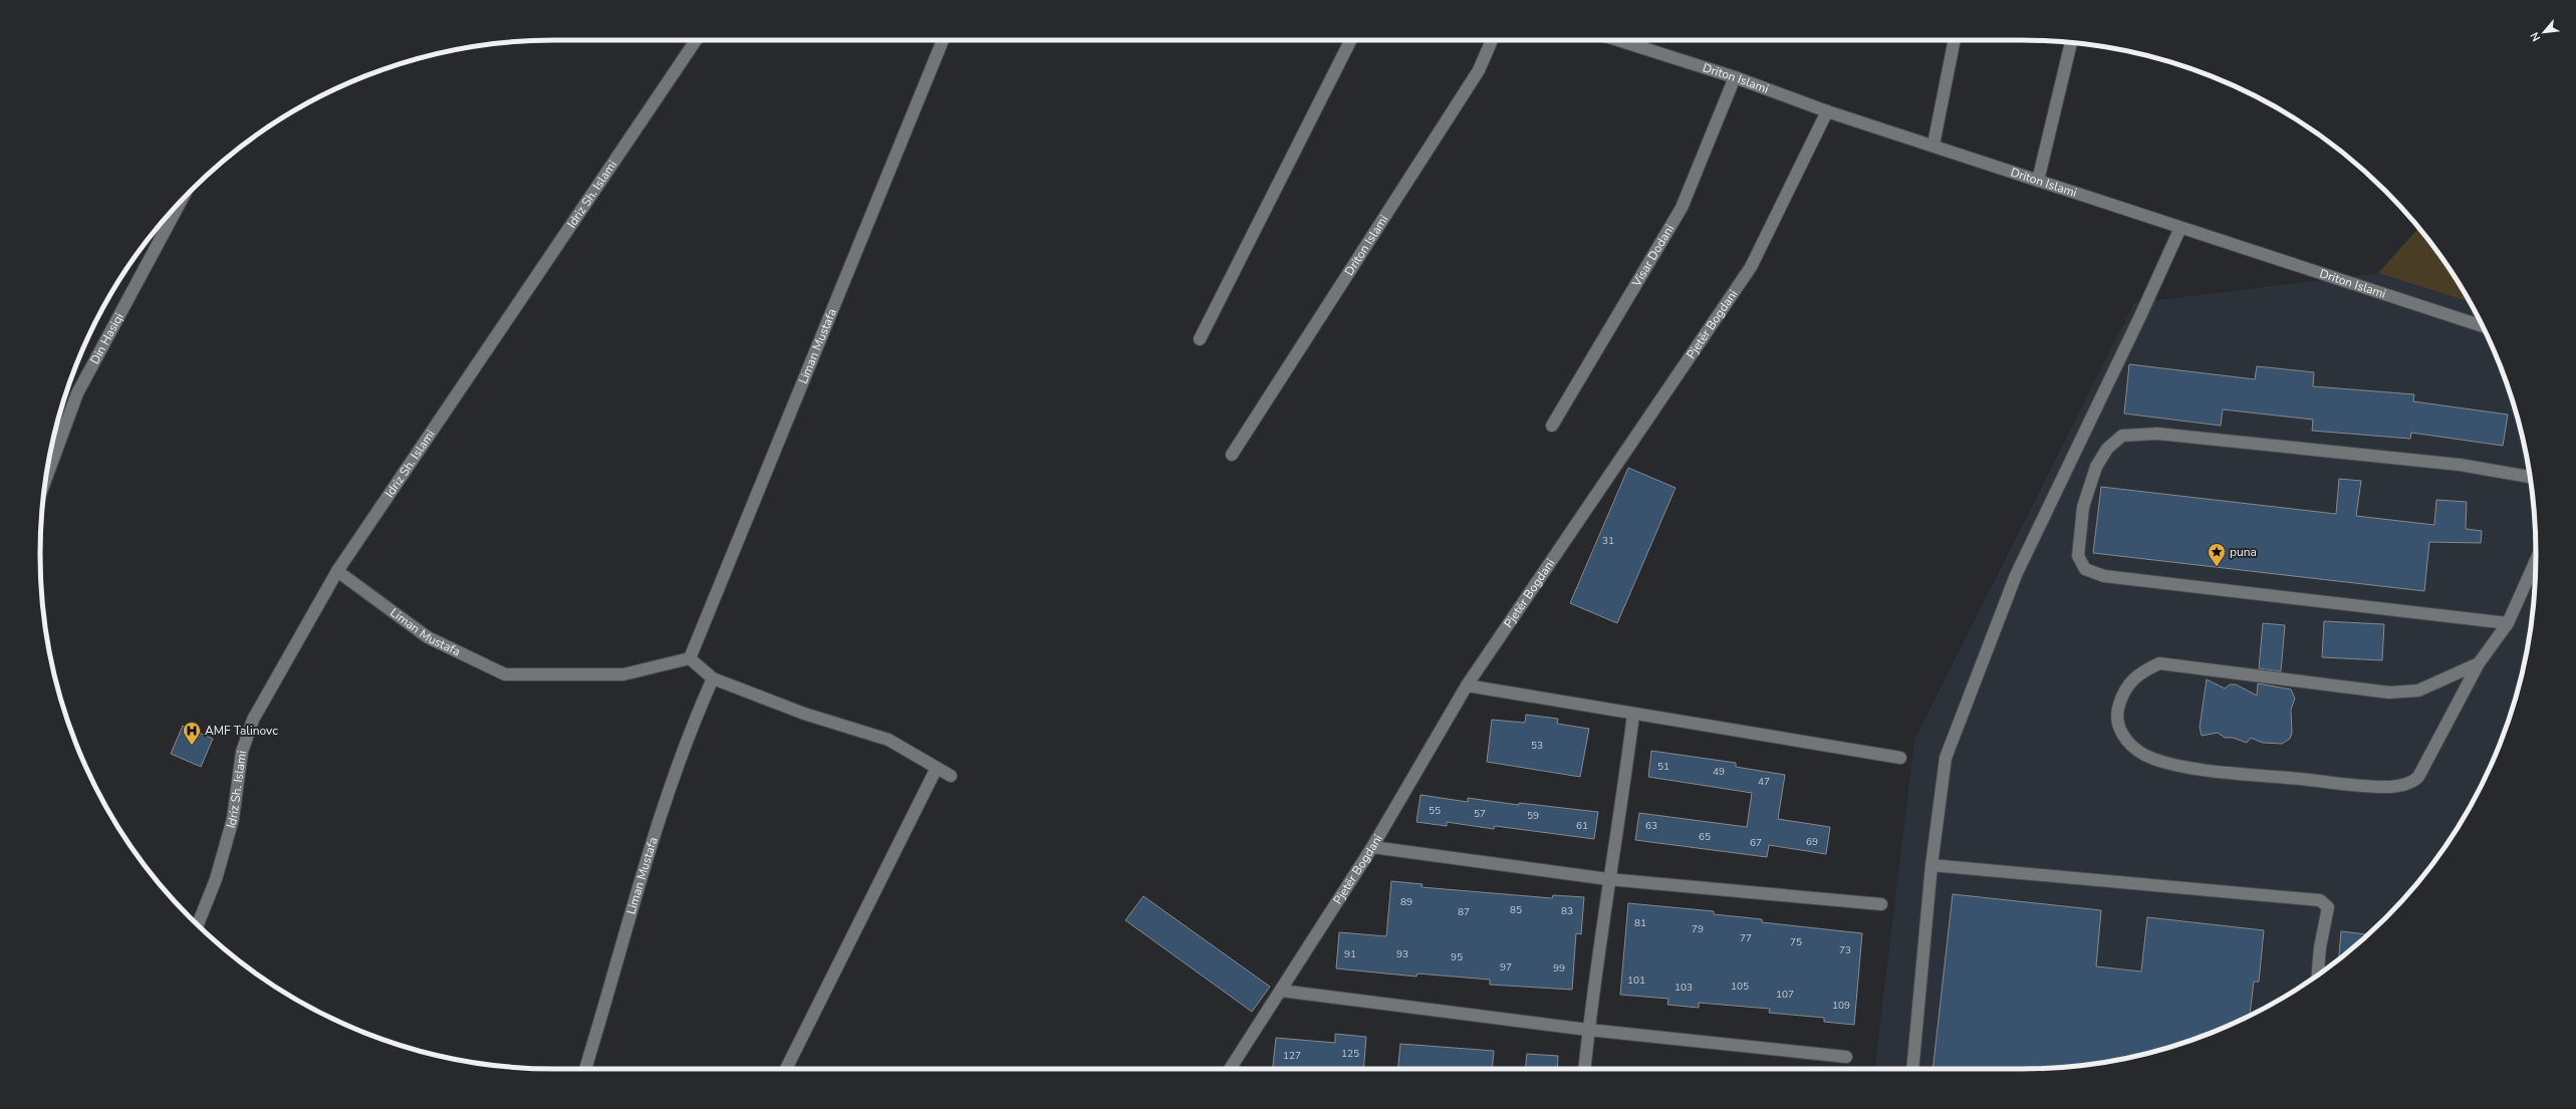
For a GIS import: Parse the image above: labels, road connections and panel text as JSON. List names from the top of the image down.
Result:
{
  "streets": {
    "street": [
      "Driton Islami",
      "Idriz Sh. Islami",
      "Visar Dodani",
      "Pjetër Bogdani",
      "Din Hasiqi",
      "Liman Mustafa"
    ]
  },
  "crossings": [
    ["Driton Islami", "Visar Dodani"],
    ["Driton Islami", "Pjetër Bogdani"],
    ["Idriz Sh. Islami", "Liman Mustafa"]
  ],
  "places": {
    "place": ["puna"],
    "hospital": ["AMF Talinovc"]
  },
  "house_numbers": [
    "31",
    "53",
    "51",
    "49",
    "47",
    "55",
    "57",
    "59",
    "61",
    "63",
    "65",
    "69",
    "67",
    "89",
    "85",
    "83",
    "87",
    "81",
    "79",
    "77",
    "75",
    "73",
    "91",
    "93",
    "95",
    "97",
    "99",
    "101",
    "105",
    "103",
    "107",
    "109",
    "125",
    "127"
  ],
  "north": "bottom left"
}
